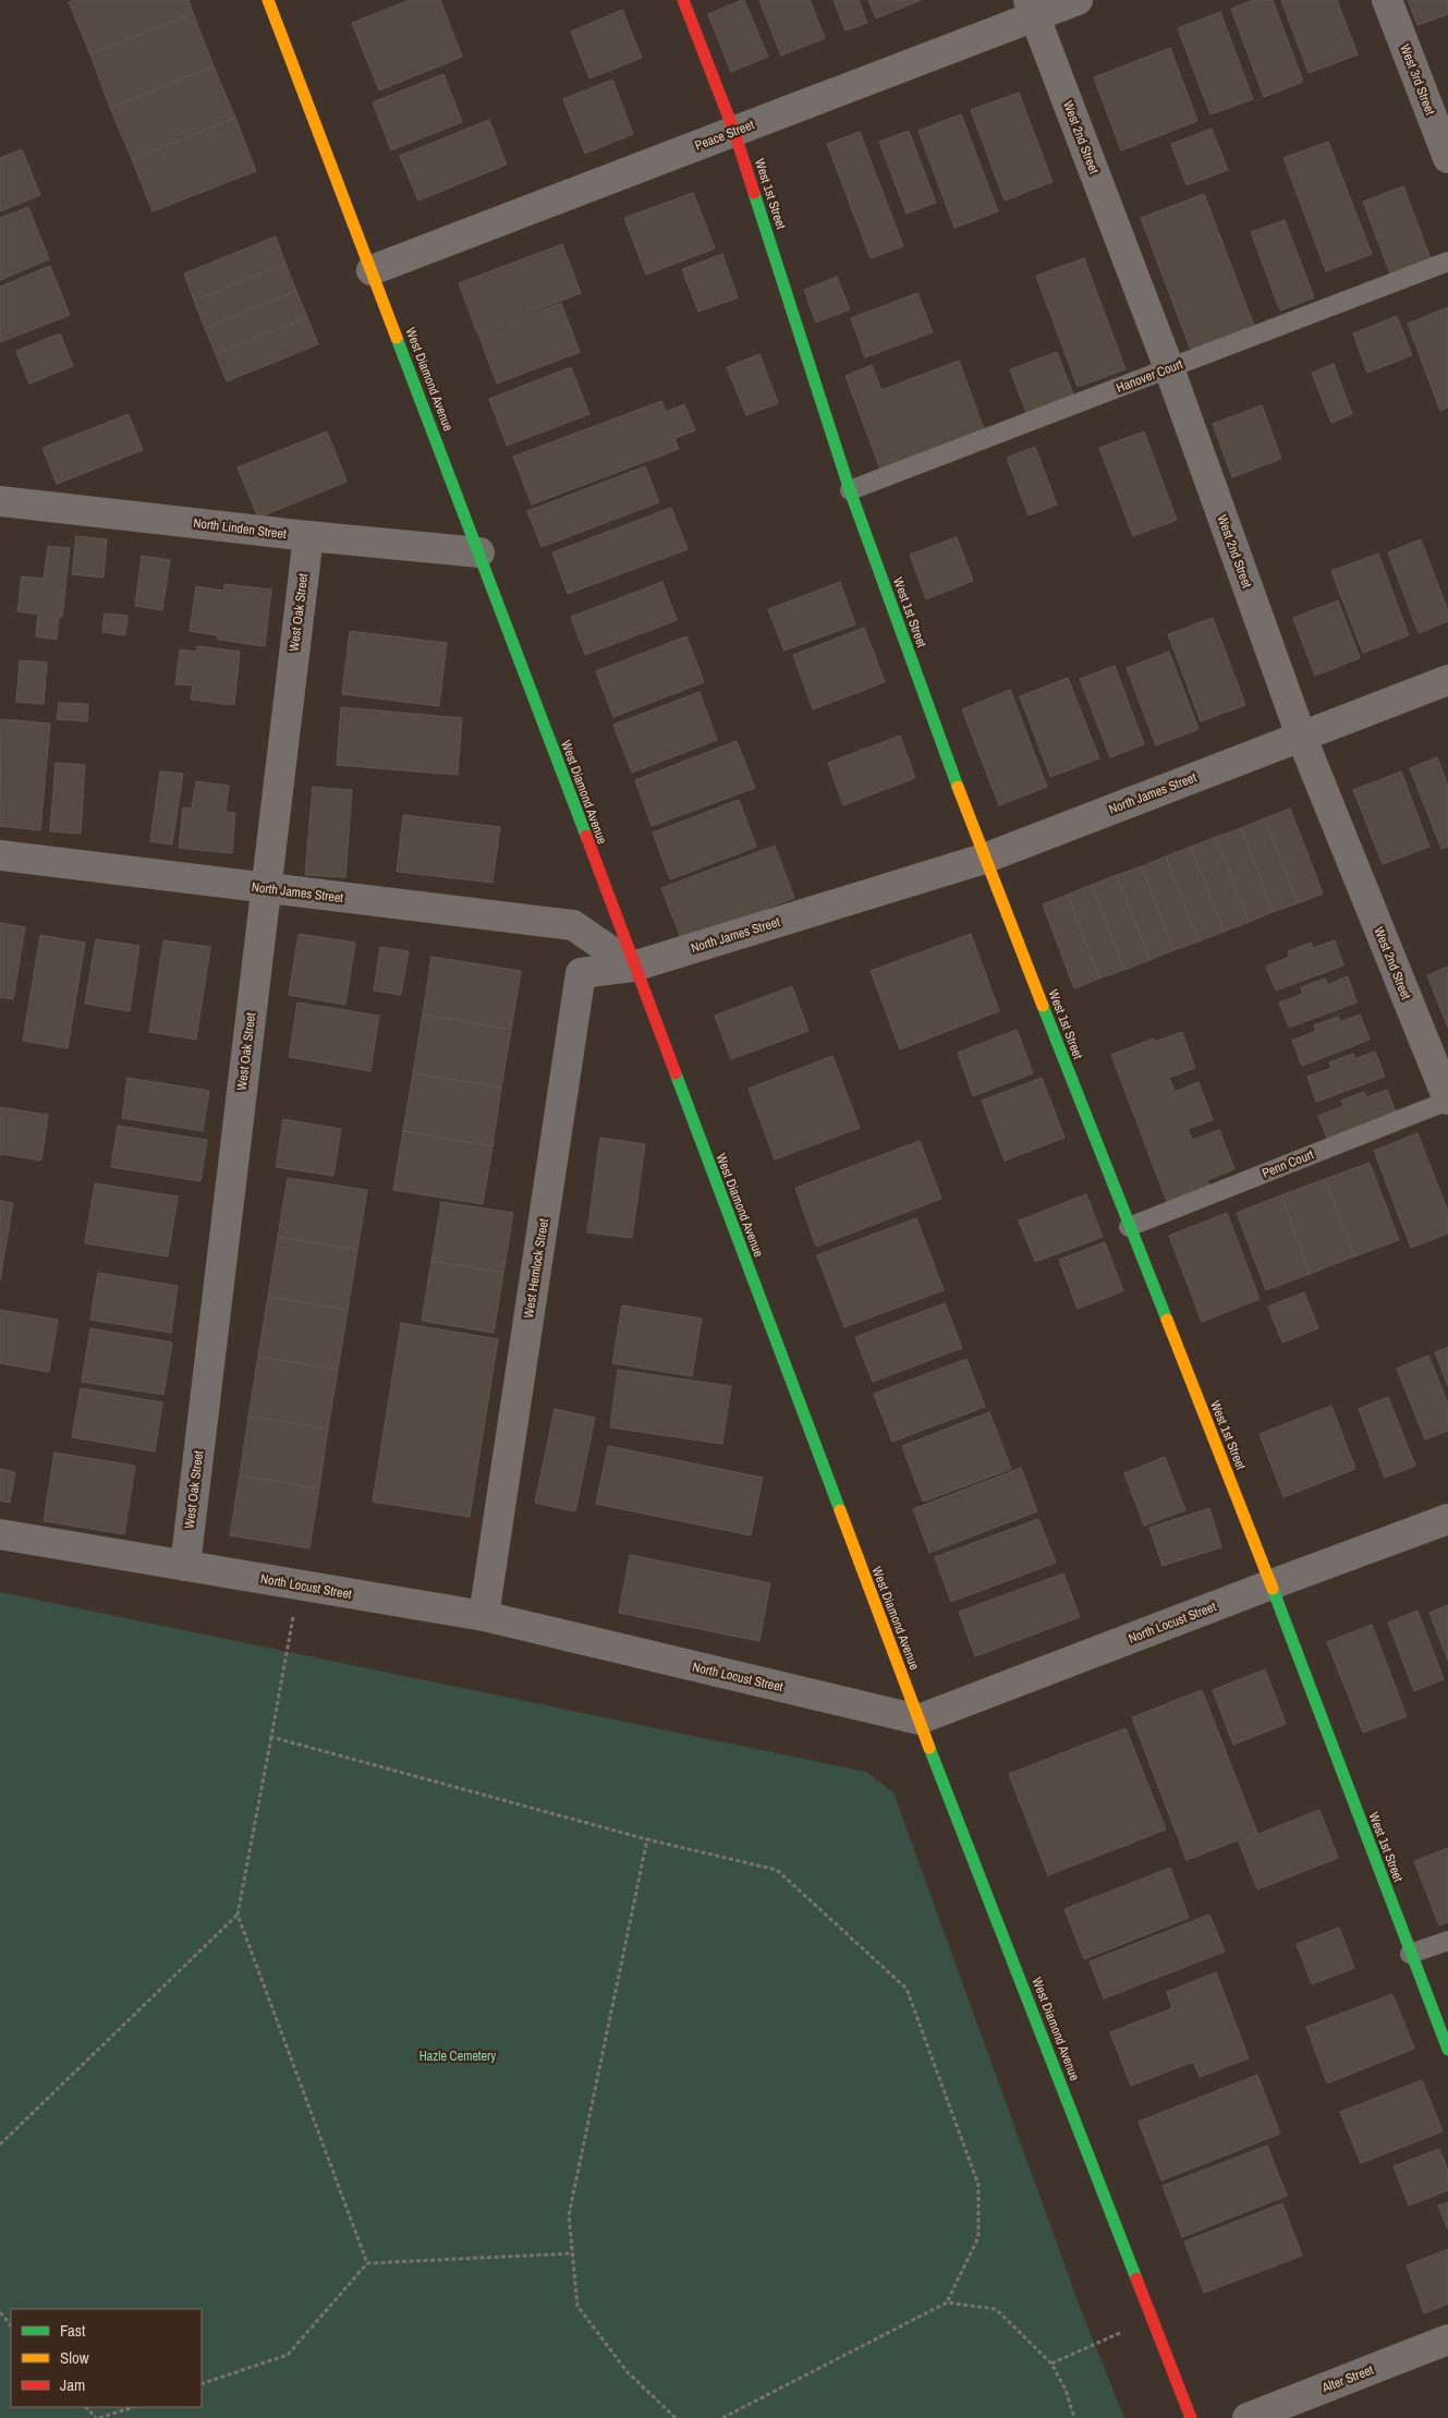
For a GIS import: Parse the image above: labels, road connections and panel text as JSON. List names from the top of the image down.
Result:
{
  "streets": {
    "street": [
      "West 3rd Street",
      "Peace Street",
      "West 2nd Street",
      "West 1st Street",
      "West Diamond Avenue",
      "North Linden Street",
      "West Oak Street",
      "North James Street",
      "West Hemlock Street",
      "North Locust Street",
      "Alter Street"
    ],
    "lane": ["Hanover Court", "Penn Court"]
  },
  "crossings": [
    ["Peace Street", "West 2nd Street"],
    ["Peace Street", "West 1st Street"],
    ["Peace Street", "West Diamond Avenue"],
    ["West 2nd Street", "Hanover Court"],
    ["West 2nd Street", "North James Street"],
    ["West 2nd Street", "Penn Court"],
    ["West 1st Street", "Hanover Court"],
    ["West 1st Street", "North James Street"],
    ["West 1st Street", "Penn Court"],
    ["West 1st Street", "North Locust Street"],
    ["West Diamond Avenue", "North Linden Street"],
    ["West Diamond Avenue", "North James Street"],
    ["West Diamond Avenue", "West Hemlock Street"],
    ["West Diamond Avenue", "North Locust Street"],
    ["North Linden Street", "West Oak Street"],
    ["West Oak Street", "North James Street"],
    ["West Oak Street", "North Locust Street"],
    ["North James Street", "West Hemlock Street"],
    ["West Hemlock Street", "North Locust Street"]
  ],
  "parks": ["Hazle Cemetery"],
  "legend": ["Fast", "Slow", "Jam"]
}
